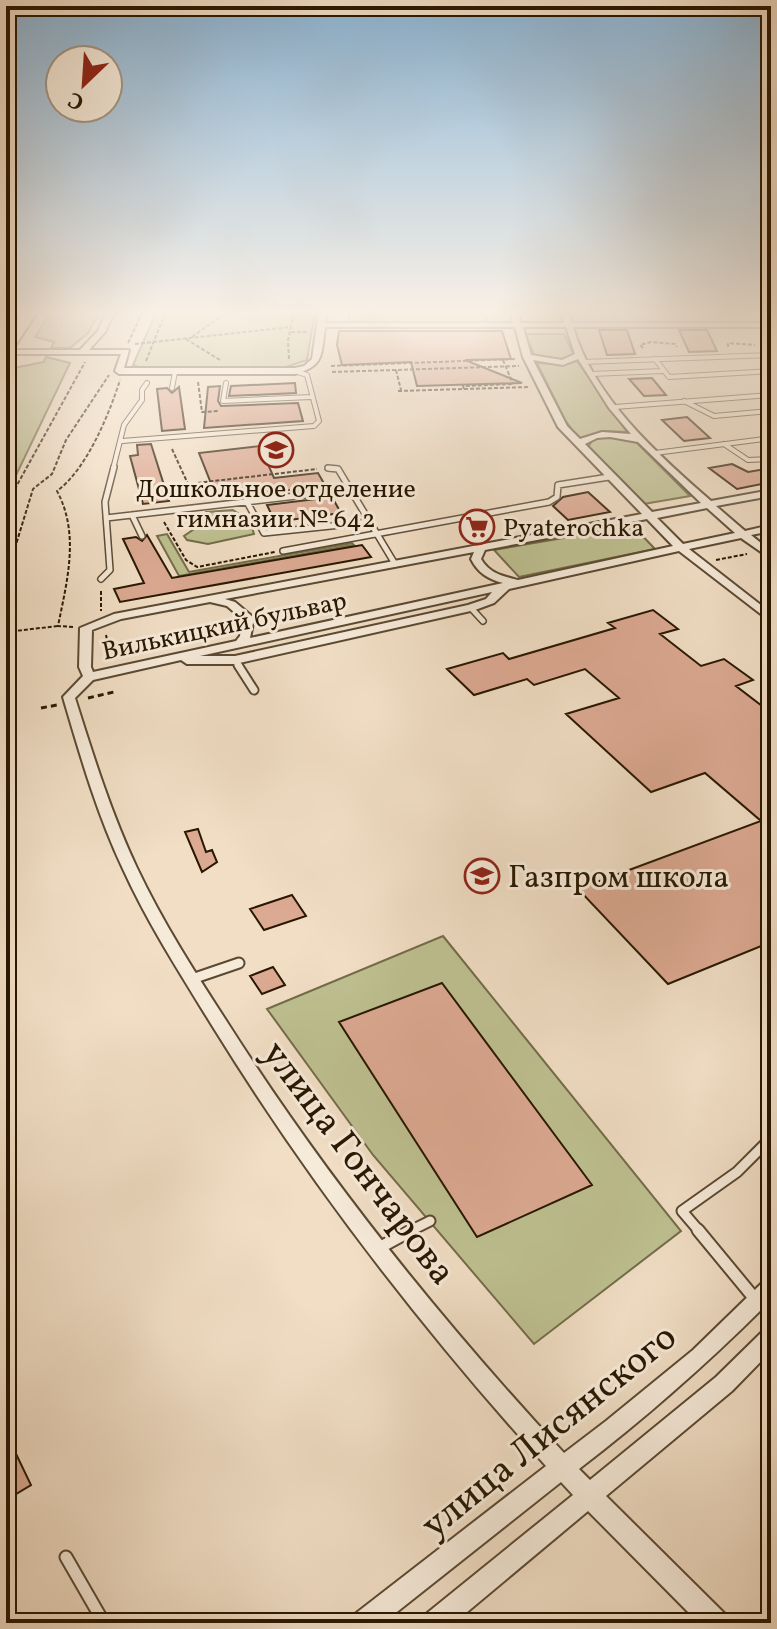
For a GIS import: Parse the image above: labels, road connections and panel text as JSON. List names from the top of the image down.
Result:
{
  "streets": {
    "street": ["Вилькицкий бульвар", "улица Гончарова", "улица Лисянского"]
  },
  "crossings": [
    ["Вилькицкий бульвар", "улица Гончарова"],
    ["улица Гончарова", "улица Лисянского"]
  ],
  "places": {
    "school or university": ["Дошкольное отделение гимназии № 642", "Газпром школа"],
    "supermarket": ["Pyaterochka"]
  },
  "north": "bottom left"
}
